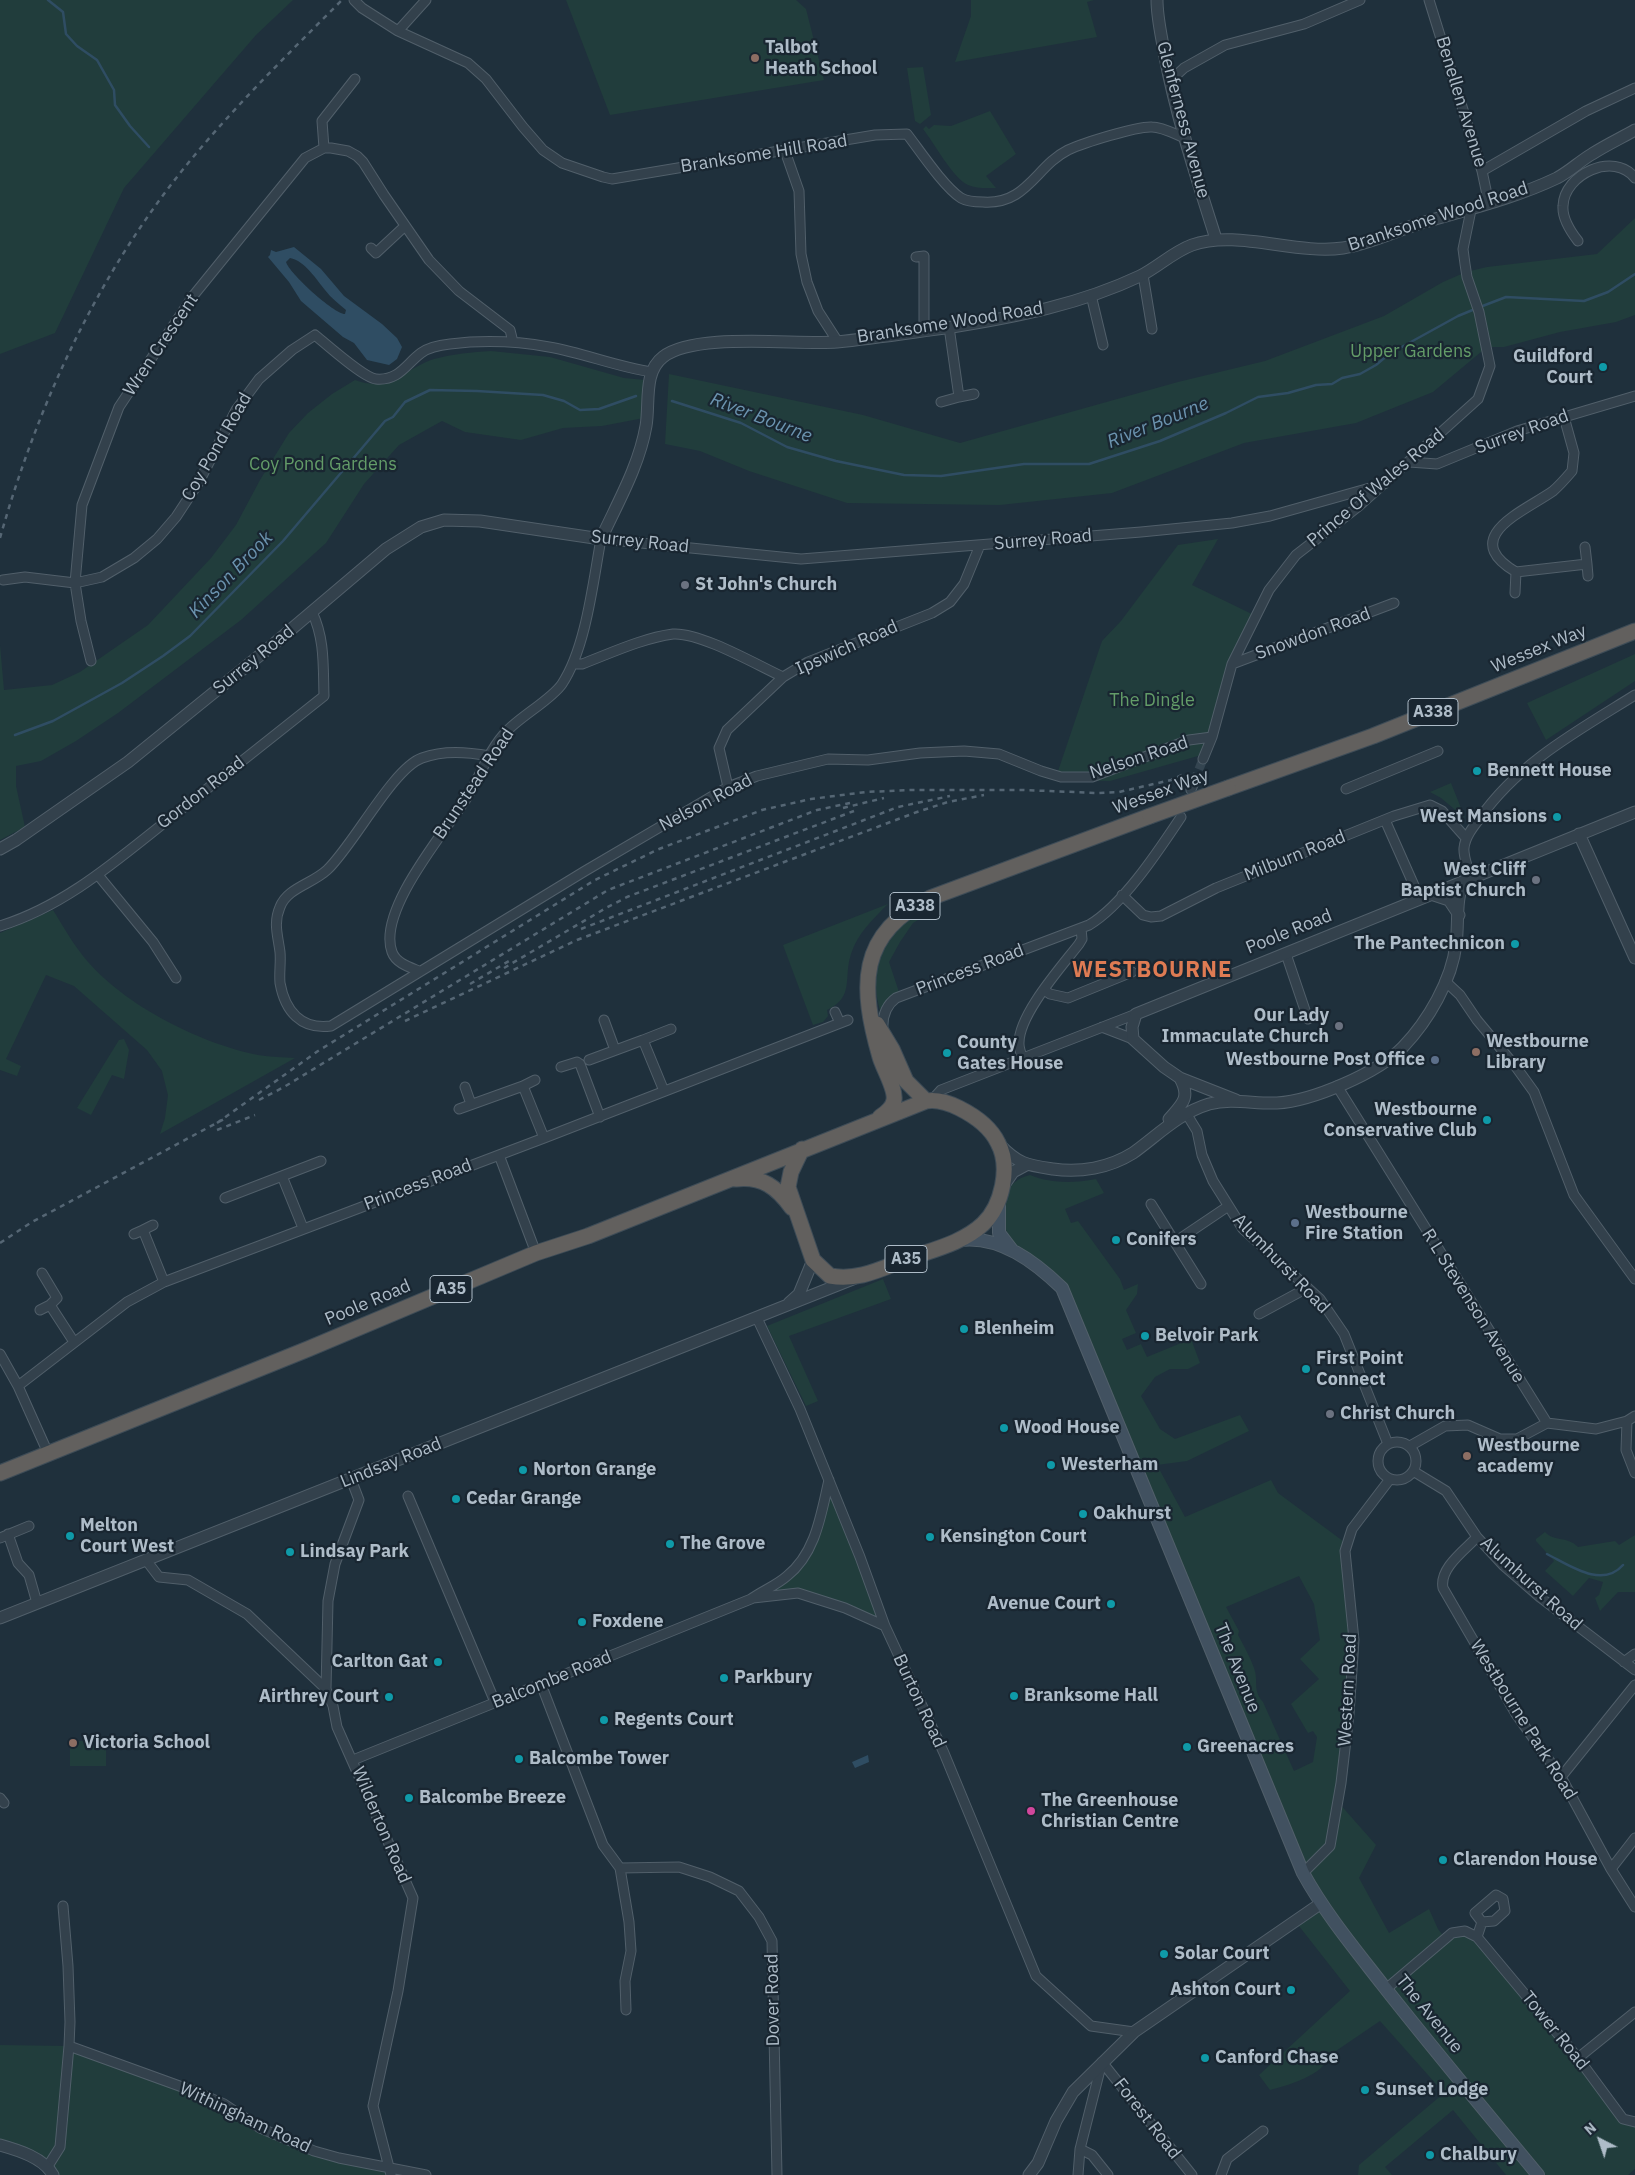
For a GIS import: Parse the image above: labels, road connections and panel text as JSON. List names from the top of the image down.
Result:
{
  "streets": {
    "highway": [
      "Wessex Way",
      "A338",
      "Poole Road",
      "A35"
    ],
    "main road": ["The Avenue"],
    "street": [
      "Benellen Avenue",
      "Glenferness Avenue",
      "Branksome Hill Road",
      "Branksome Wood Road",
      "Wren Crescent",
      "Surrey Road",
      "Coy Pond Road",
      "Prince Of Wales Road",
      "Snowdon Road",
      "Ipswich Road",
      "Nelson Road",
      "Brunstead Road",
      "Gordon Road",
      "Milburn Road",
      "Princess Road",
      "Alumhurst Road",
      "R L Stevenson Avenue",
      "Lindsay Road",
      "Balcombe Road",
      "Western Road",
      "Burton Road",
      "Westbourne Park Road",
      "Wilderton Road",
      "Dover Road",
      "Tower Road",
      "Withingham Road",
      "Forest Road"
    ]
  },
  "crossings": [
    ["Benellen Avenue", "Branksome Wood Road"],
    ["Glenferness Avenue", "Branksome Hill Road"],
    ["Glenferness Avenue", "Branksome Wood Road"],
    ["Branksome Wood Road", "Coy Pond Road"],
    ["Branksome Wood Road", "Prince Of Wales Road"],
    ["Wren Crescent", "Coy Pond Road"],
    ["Surrey Road", "Prince Of Wales Road"],
    ["Surrey Road", "Ipswich Road"],
    ["Surrey Road", "Brunstead Road"],
    ["Surrey Road", "Gordon Road"],
    ["Prince Of Wales Road", "Snowdon Road"],
    ["Prince Of Wales Road", "Nelson Road"],
    ["Ipswich Road", "Nelson Road"],
    ["Wessex Way", "A338"],
    ["Wessex Way", "Poole Road"],
    ["Wessex Way", "Princess Road"],
    ["Wessex Way", "A35"],
    ["A338", "A35"],
    ["Nelson Road", "Brunstead Road"],
    ["Poole Road", "A35"],
    ["A35", "Lindsay Road"],
    ["A35", "The Avenue"],
    ["Alumhurst Road", "Western Road"],
    ["Alumhurst Road", "Westbourne Park Road"],
    ["Lindsay Road", "Burton Road"],
    ["Lindsay Road", "Wilderton Road"],
    ["The Avenue", "Western Road"],
    ["Balcombe Road", "Burton Road"],
    ["Balcombe Road", "Wilderton Road"],
    ["Wilderton Road", "Withingham Road"]
  ],
  "districts": ["WESTBOURNE"],
  "water": ["River Bourne", "Kinson Brook"],
  "parks": ["Upper Gardens", "Coy Pond Gardens", "The Dingle"],
  "places": [
    "Talbot Heath School",
    "Guildford Court",
    "St John's Church",
    "Bennett House",
    "West Mansions",
    "West Cliff Baptist Church",
    "The Pantechnicon",
    "Our Lady Immaculate Church",
    "Westbourne Library",
    "County Gates House",
    "Westbourne Post Office",
    "Westbourne Conservative Club",
    "Westbourne Fire Station",
    "Conifers",
    "Blenheim",
    "Belvoir Park",
    "First Point Connect",
    "Christ Church",
    "Wood House",
    "Westbourne academy",
    "Westerham",
    "Norton Grange",
    "Cedar Grange",
    "Oakhurst",
    "Melton Court West",
    "Kensington Court",
    "The Grove",
    "Lindsay Park",
    "Avenue Court",
    "Foxdene",
    "Carlton Gat",
    "Parkbury",
    "Branksome Hall",
    "Airthrey Court",
    "Regents Court",
    "Victoria School",
    "Greenacres",
    "Balcombe Tower",
    "Balcombe Breeze",
    "The Greenhouse Christian Centre",
    "Clarendon House",
    "Solar Court",
    "Ashton Court",
    "Canford Chase",
    "Sunset Lodge",
    "Chalbury"
  ],
  "north": "top left"
}
